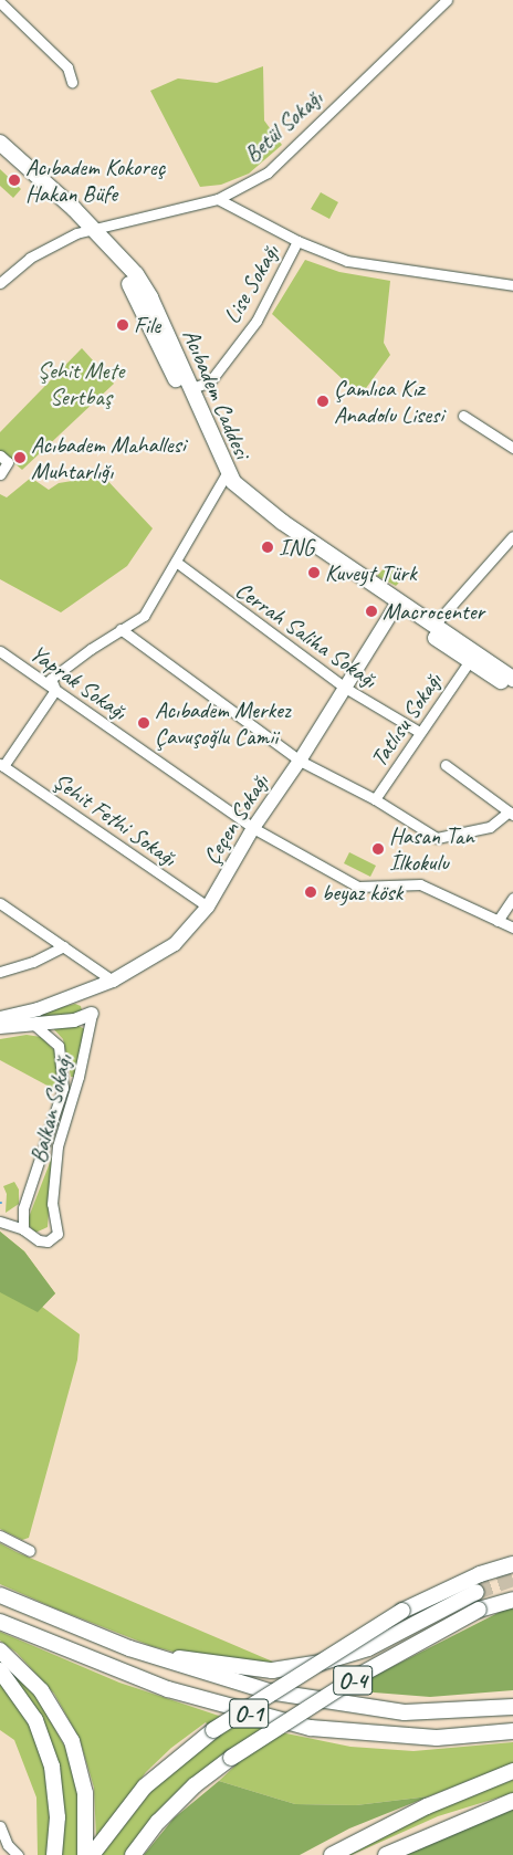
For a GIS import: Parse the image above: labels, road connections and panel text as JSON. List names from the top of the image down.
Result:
{
  "streets": {
    "main road": [
      "Acıbadem Caddesi",
      "Çeçen Sokağı",
      "O-4",
      "O-1"
    ],
    "street": [
      "Betül Sokağı",
      "Lise Sokağı",
      "Cerrah Saliha Sokağı",
      "Yaprak Sokağı",
      "Tatlısu Sokağı",
      "Şehit Fethi Sokağı",
      "Balkan Sokağı"
    ]
  },
  "crossings": [
    ["Betül Sokağı", "Acıbadem Caddesi"],
    ["Lise Sokağı", "Acıbadem Caddesi"],
    ["Acıbadem Caddesi", "Tatlısu Sokağı"],
    ["Acıbadem Caddesi", "Çeçen Sokağı"],
    ["Cerrah Saliha Sokağı", "Tatlısu Sokağı"],
    ["Cerrah Saliha Sokağı", "Çeçen Sokağı"],
    ["Yaprak Sokağı", "Çeçen Sokağı"],
    ["Şehit Fethi Sokağı", "Çeçen Sokağı"]
  ],
  "parks": ["Şehit Mete Sertbaş"],
  "places": [
    "Acıbadem Kokoreç Hakan Büfe",
    "File",
    "Çamlıca Kız Anadolu Lisesi",
    "Acıbadem Mahallesi Muhtarlığı",
    "ING",
    "Kuveyt Türk",
    "Macrocenter",
    "Acıbadem Merkez Çavuşoğlu Camii",
    "Hasan Tan İlkokulu",
    "beyaz kösk"
  ]
}
